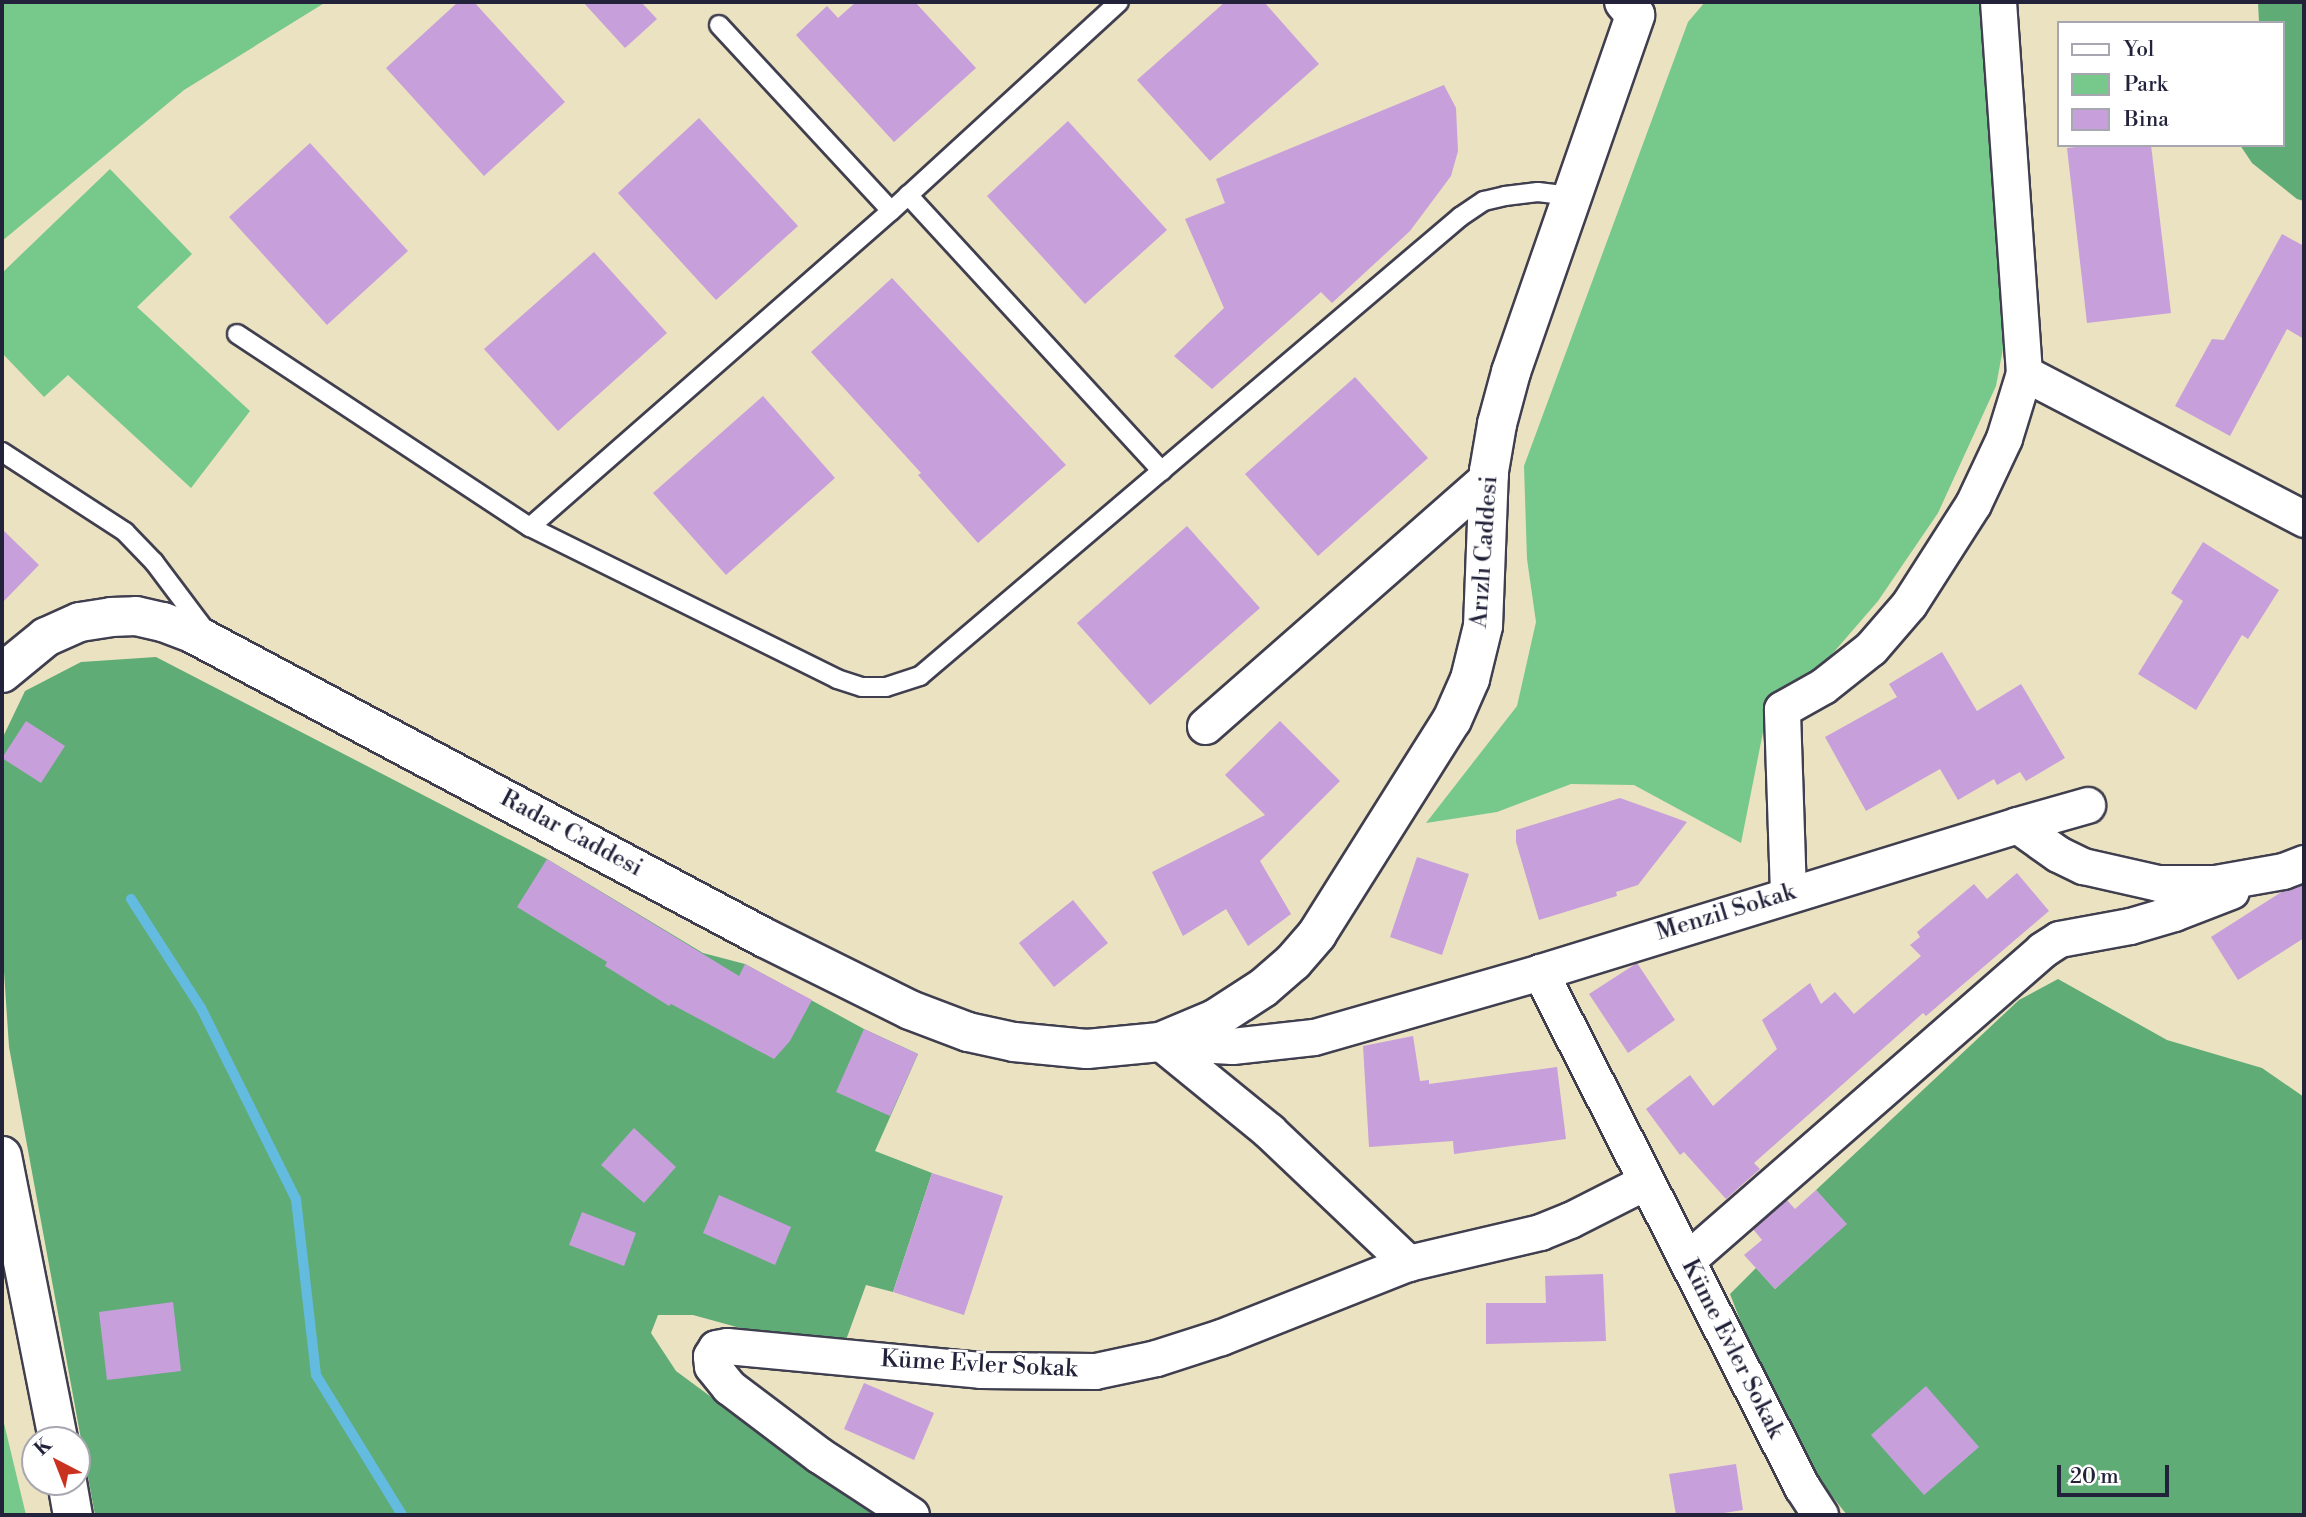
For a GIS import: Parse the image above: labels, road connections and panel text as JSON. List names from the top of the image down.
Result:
{
  "streets": {
    "street": [
      "Arızlı Caddesi",
      "Radar Caddesi",
      "Menzil Sokak",
      "Küme Evler Sokak"
    ]
  },
  "crossings": [
    ["Arızlı Caddesi", "Radar Caddesi"],
    ["Arızlı Caddesi", "Menzil Sokak"],
    ["Radar Caddesi", "Menzil Sokak"],
    ["Menzil Sokak", "Küme Evler Sokak"]
  ],
  "legend": ["Yol", "Park", "Bina"],
  "scale_bar": "20 m",
  "north": "top left"
}
